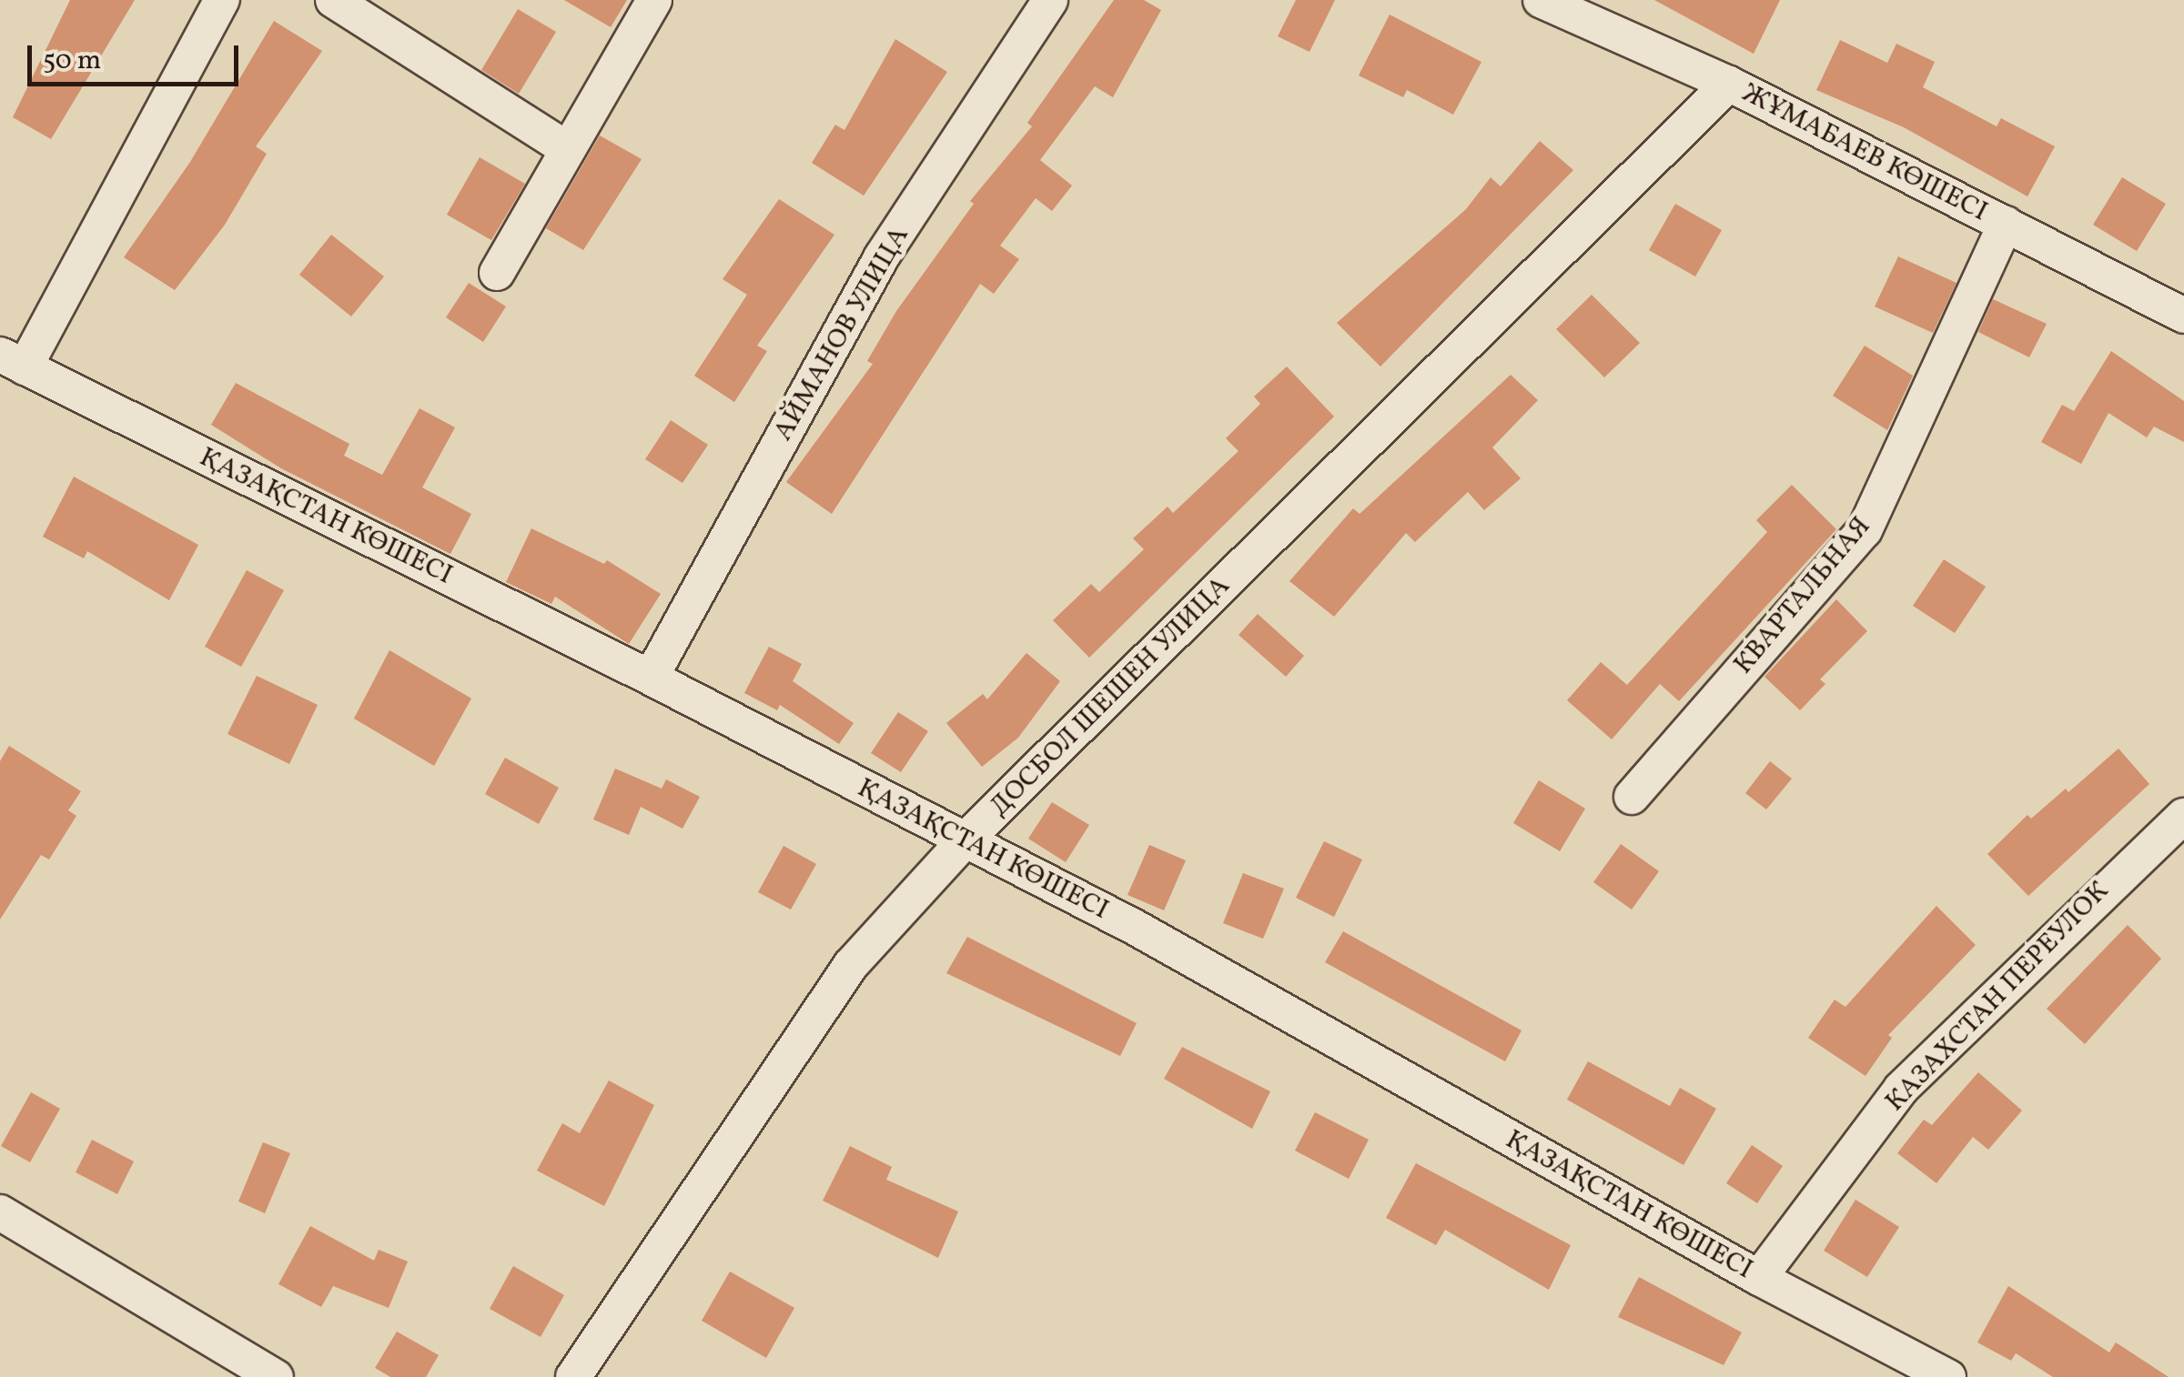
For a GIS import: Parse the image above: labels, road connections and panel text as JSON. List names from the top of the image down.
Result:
{
  "streets": {
    "street": [
      "ЖҰМАБАЕВ КӨШЕСІ",
      "АЙМАНОВ УЛИЦА",
      "ҚАЗАҚСТАН КӨШЕСІ",
      "КВАРТАЛЬНАЯ",
      "ДОСБОЛ ШЕШЕН УЛИЦА",
      "КАЗАХСТАН ПЕРЕУЛОК"
    ]
  },
  "crossings": [
    ["ЖҰМАБАЕВ КӨШЕСІ", "КВАРТАЛЬНАЯ"],
    ["ЖҰМАБАЕВ КӨШЕСІ", "ДОСБОЛ ШЕШЕН УЛИЦА"],
    ["АЙМАНОВ УЛИЦА", "ҚАЗАҚСТАН КӨШЕСІ"],
    ["ҚАЗАҚСТАН КӨШЕСІ", "ДОСБОЛ ШЕШЕН УЛИЦА"],
    ["ҚАЗАҚСТАН КӨШЕСІ", "КАЗАХСТАН ПЕРЕУЛОК"]
  ],
  "scale_bar": "50 m"
}
